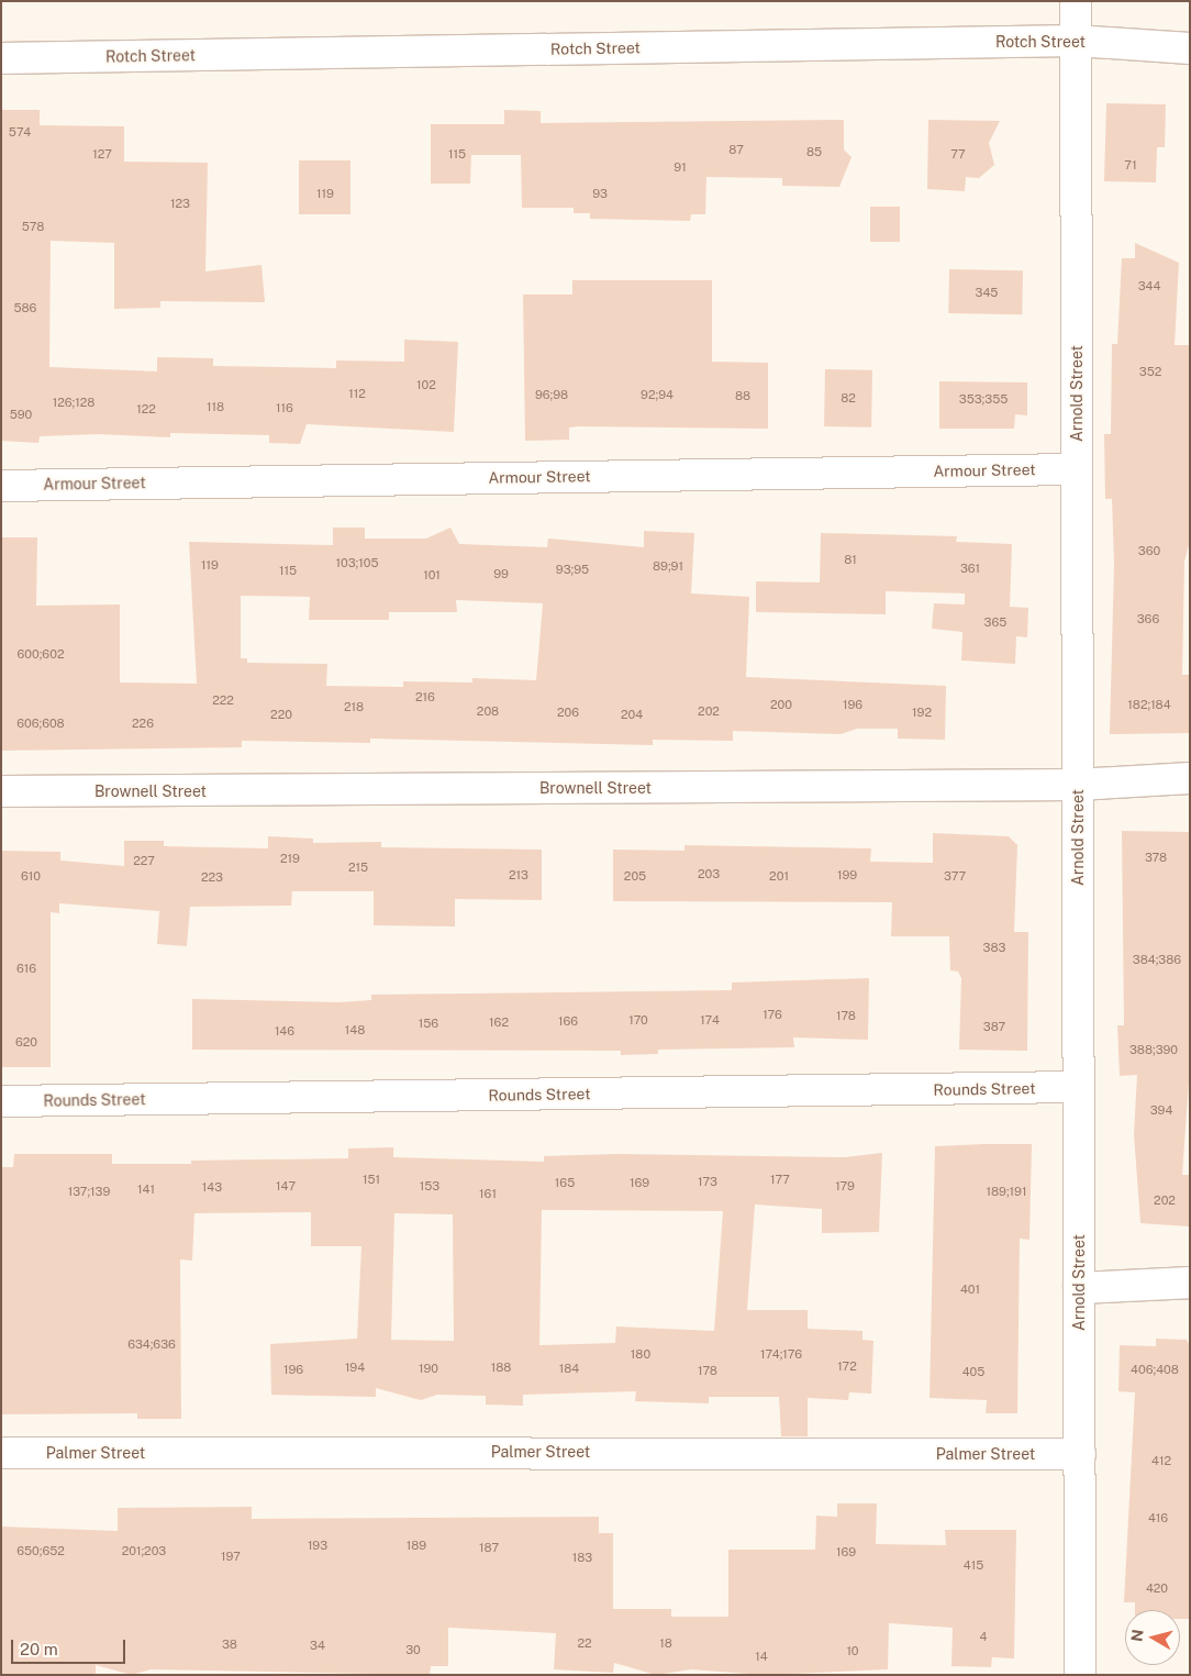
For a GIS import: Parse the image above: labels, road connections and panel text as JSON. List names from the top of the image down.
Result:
{
  "streets": {
    "street": [
      "Rotch Street",
      "Arnold Street",
      "Armour Street",
      "Brownell Street",
      "Rounds Street",
      "Palmer Street"
    ]
  },
  "crossings": [
    ["Rotch Street", "Arnold Street"],
    ["Arnold Street", "Armour Street"],
    ["Arnold Street", "Brownell Street"],
    ["Arnold Street", "Rounds Street"],
    ["Arnold Street", "Palmer Street"]
  ],
  "house_numbers": [
    "574",
    "87",
    "85",
    "127",
    "115",
    "77",
    "71",
    "91",
    "119",
    "93",
    "123",
    "578",
    "344",
    "345",
    "586",
    "352",
    "102",
    "112",
    "96;98",
    "92;94",
    "88",
    "82",
    "353;355",
    "126;128",
    "118",
    "116",
    "122",
    "590",
    "360",
    "81",
    "103;105",
    "119",
    "89;91",
    "361",
    "93;95",
    "115",
    "99",
    "101",
    "366",
    "365",
    "600;602",
    "216",
    "222",
    "200",
    "196",
    "182;184",
    "218",
    "208",
    "202",
    "206",
    "192",
    "220",
    "204",
    "606;608",
    "226",
    "378",
    "219",
    "227",
    "215",
    "203",
    "213",
    "199",
    "610",
    "205",
    "201",
    "377",
    "223",
    "383",
    "384;386",
    "616",
    "176",
    "178",
    "170",
    "174",
    "166",
    "162",
    "156",
    "387",
    "148",
    "146",
    "620",
    "388;390",
    "394",
    "151",
    "177",
    "173",
    "165",
    "169",
    "147",
    "153",
    "179",
    "143",
    "141",
    "137;139",
    "189;191",
    "161",
    "202",
    "401",
    "634;636",
    "180",
    "174;176",
    "172",
    "194",
    "188",
    "190",
    "184",
    "196",
    "406;408",
    "178",
    "405",
    "412",
    "416",
    "193",
    "189",
    "187",
    "650;652",
    "201;203",
    "169",
    "197",
    "183",
    "415",
    "420",
    "4",
    "22",
    "18",
    "38",
    "34",
    "30",
    "10",
    "14"
  ],
  "scale_bar": "20 m",
  "north": "left"
}
